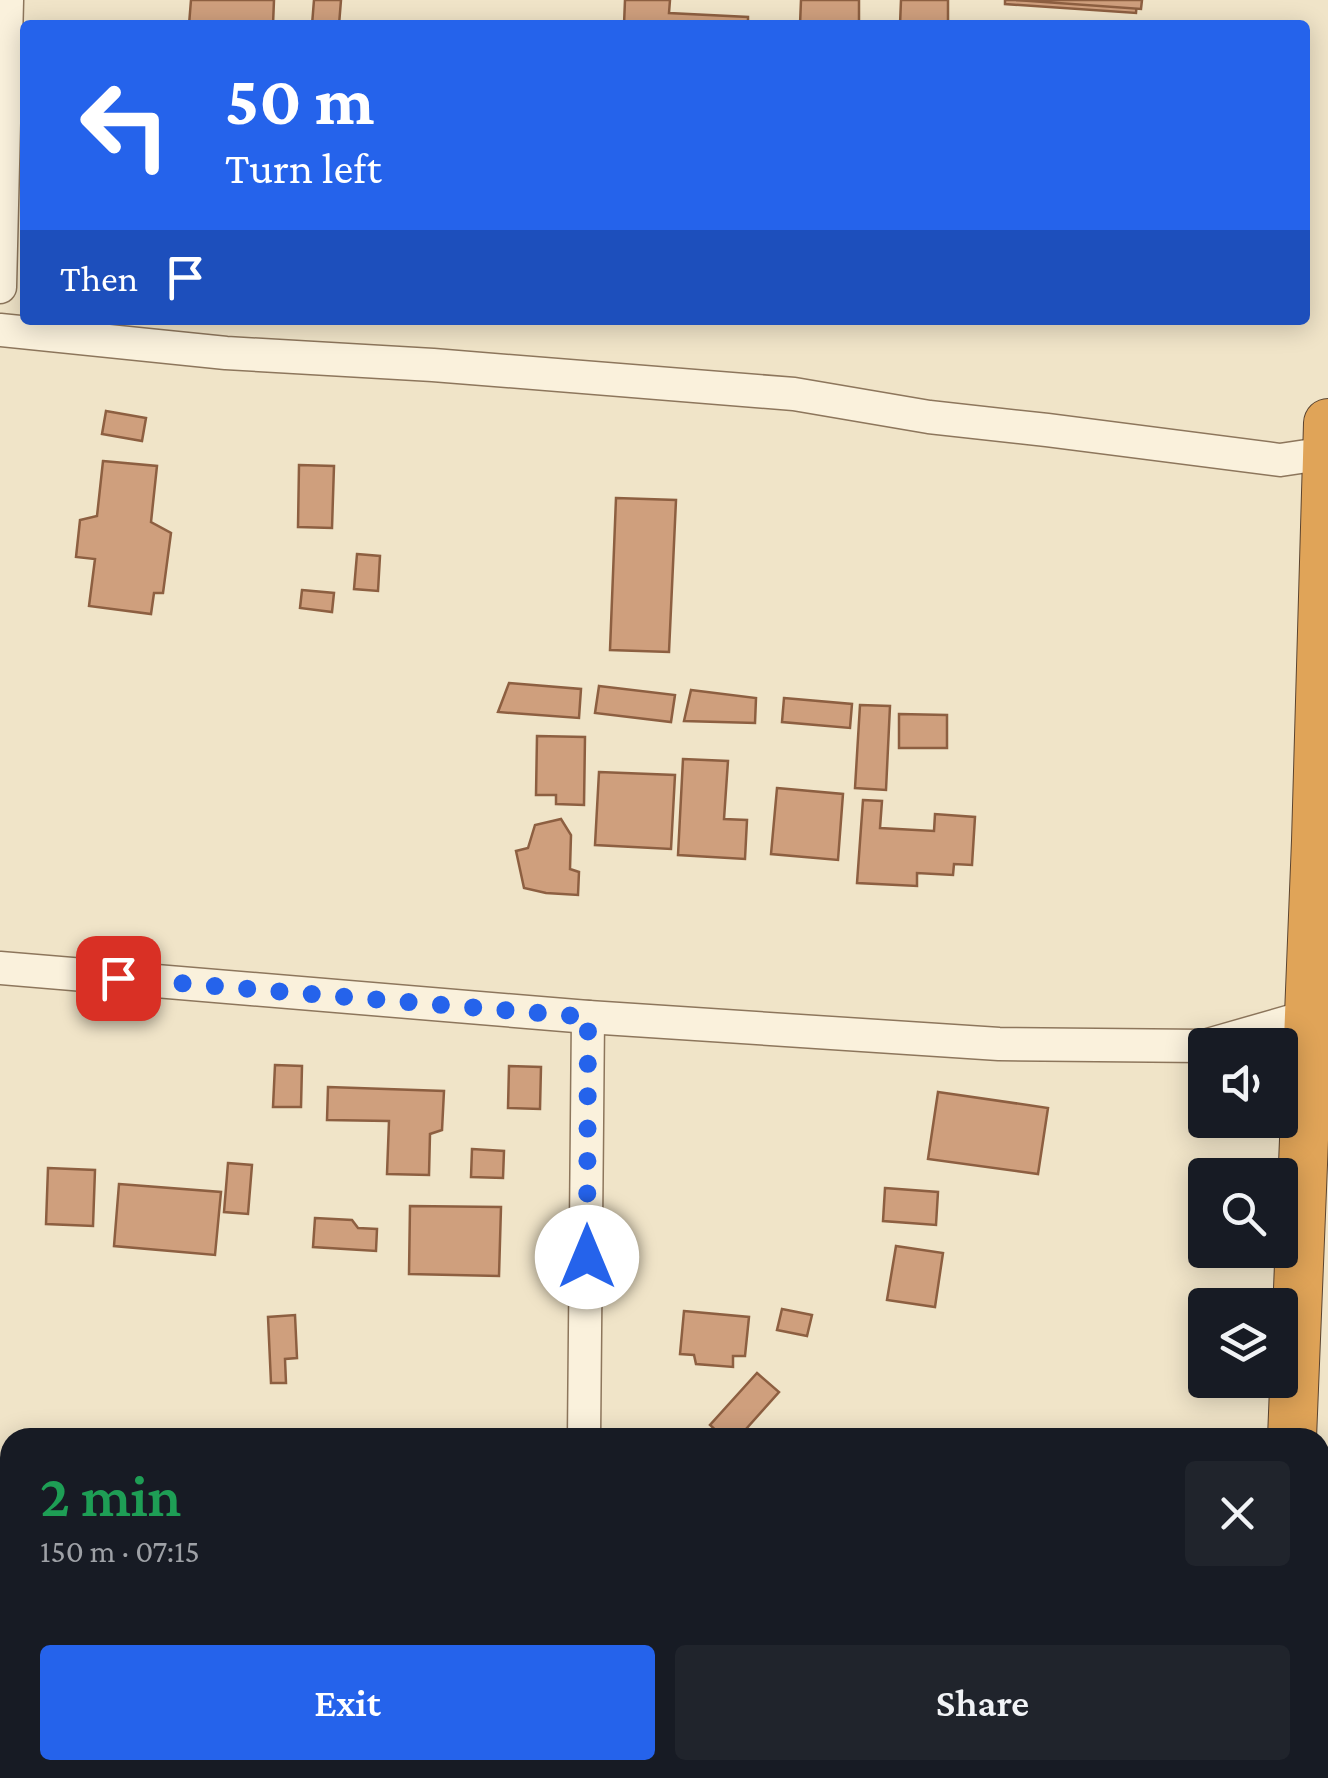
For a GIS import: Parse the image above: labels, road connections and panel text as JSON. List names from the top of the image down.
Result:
{
  "page": {
    "turn": ["50 m", "Turn left"],
    "then": "Then",
    "heading": ["2 min", "150 m · 07:15"],
    "buttons": ["Exit", "Share"]
  }
}
